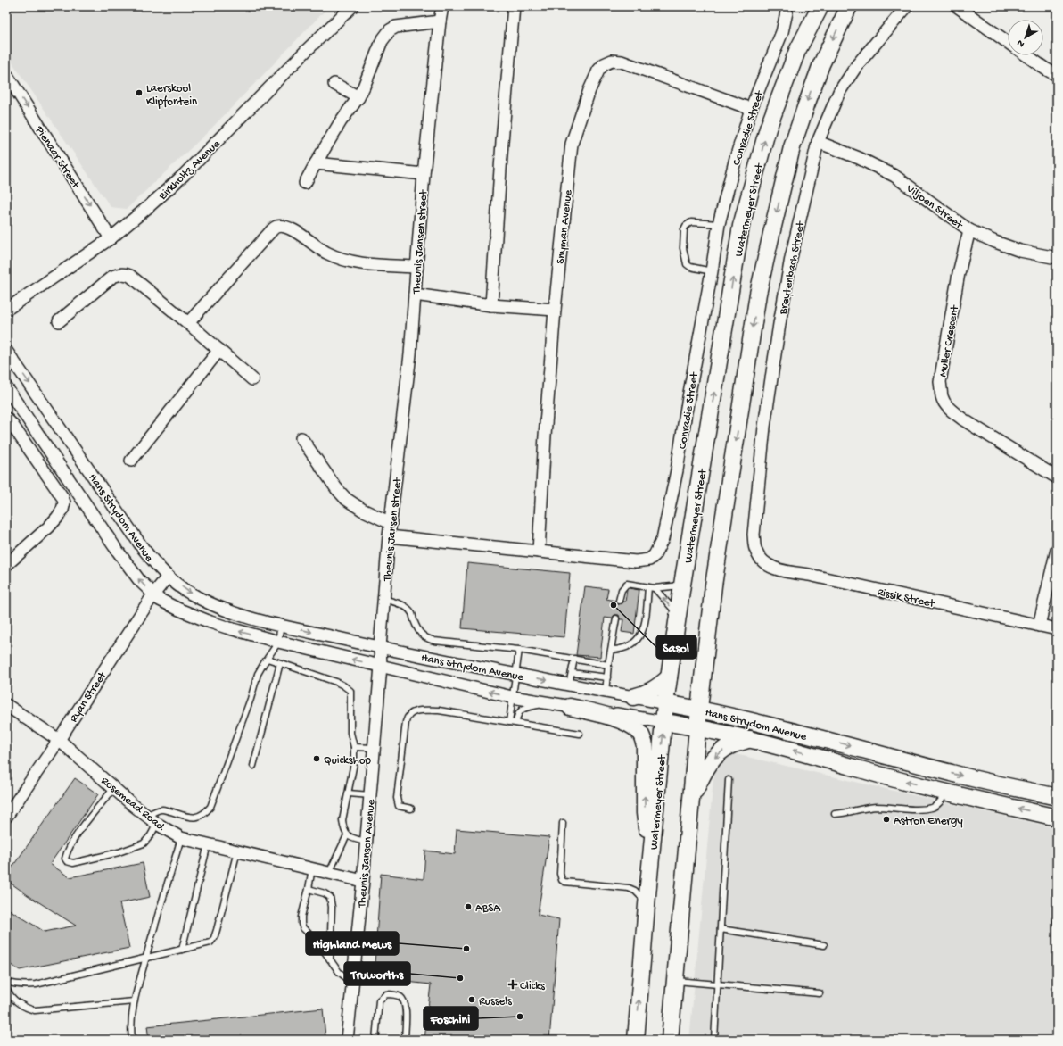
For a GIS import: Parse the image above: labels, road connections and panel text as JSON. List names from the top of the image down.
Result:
{
  "streets": {
    "main road": ["Watermeyer Street", "Hans Strydom Avenue"],
    "street": [
      "Conradie Street",
      "Pienaar Street",
      "Birkholtz Avenue",
      "Viljoen Street",
      "Snyman Avenue",
      "Theunis Jansen street",
      "Breytenbach Street",
      "Muller Crescent",
      "Rissik Street",
      "Ryan Street",
      "Rosemead Road",
      "Theunis Janson Avenue"
    ]
  },
  "crossings": [
    ["Conradie Street", "Snyman Avenue"],
    ["Conradie Street", "Theunis Jansen street"],
    ["Pienaar Street", "Birkholtz Avenue"],
    ["Viljoen Street", "Breytenbach Street"],
    ["Viljoen Street", "Muller Crescent"],
    ["Watermeyer Street", "Hans Strydom Avenue"],
    ["Theunis Jansen street", "Hans Strydom Avenue"],
    ["Theunis Jansen street", "Theunis Janson Avenue"],
    ["Breytenbach Street", "Rissik Street"],
    ["Hans Strydom Avenue", "Ryan Street"],
    ["Hans Strydom Avenue", "Theunis Janson Avenue"],
    ["Ryan Street", "Rosemead Road"],
    ["Rosemead Road", "Theunis Janson Avenue"]
  ],
  "one_way": ["Pienaar Street"],
  "places": {
    "other": [
      "Laerskool Klipfontein",
      "Sasol",
      "Quickshop",
      "Astron Energy",
      "ABSA",
      "Highland Mews",
      "Truworths",
      "Russels",
      "Foschini"
    ],
    "health": ["Clicks"]
  },
  "north": "bottom left"
}
